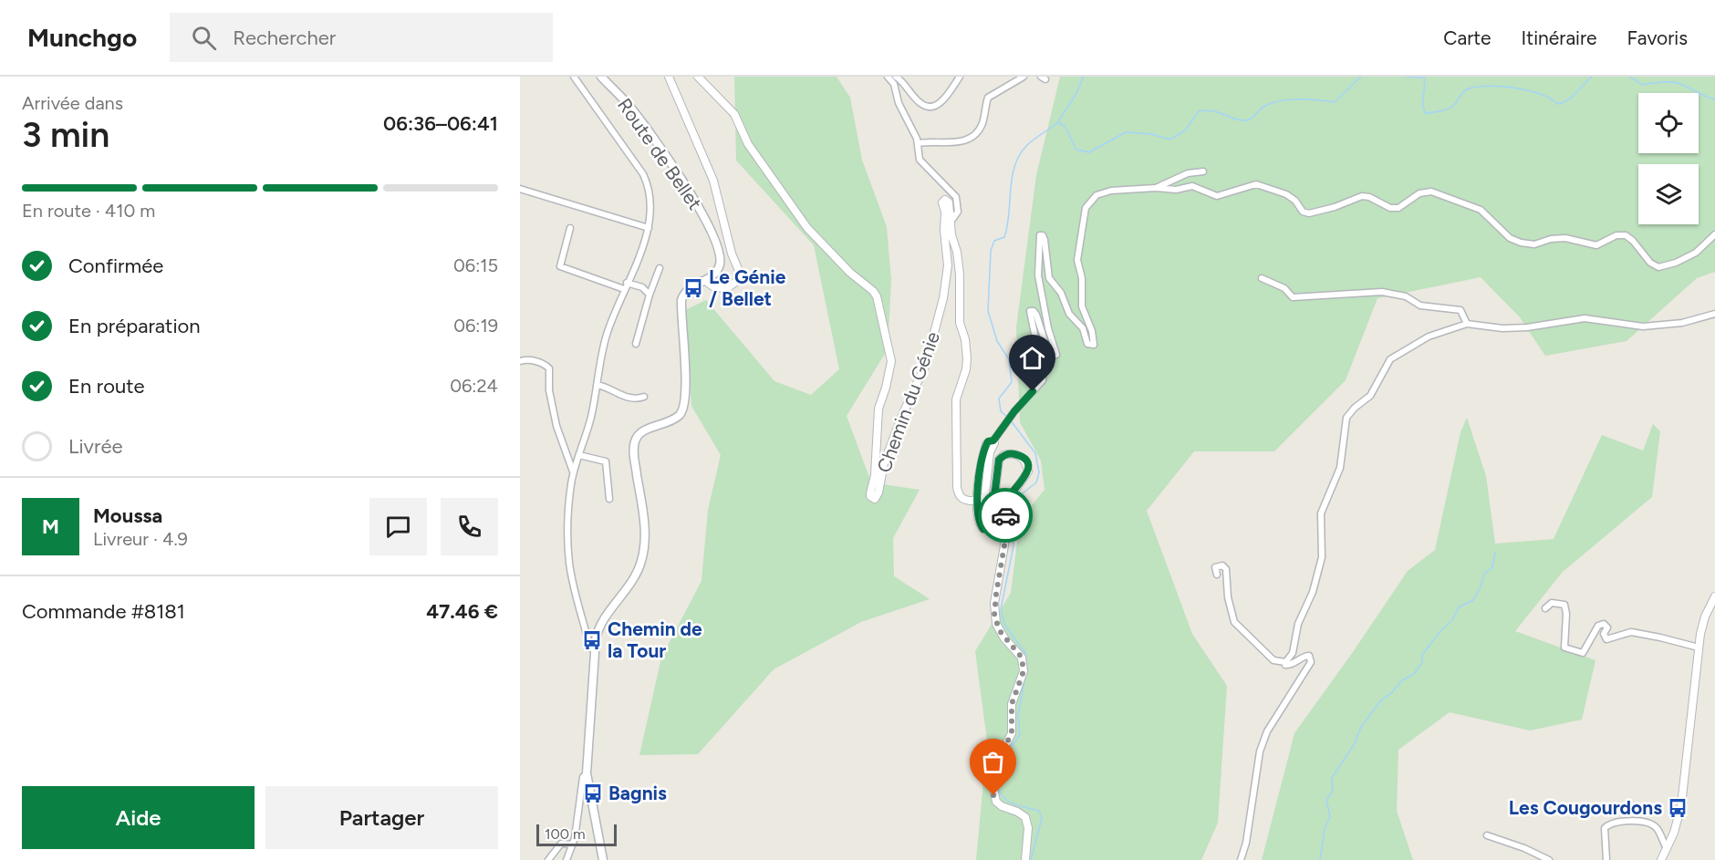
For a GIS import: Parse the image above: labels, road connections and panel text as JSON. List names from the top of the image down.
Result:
{
  "streets": {
    "main road": ["Route de Bellet"],
    "street": ["Chemin du Génie"]
  },
  "places": {
    "bus stop": [
      "Le Génie / Bellet",
      "Chemin de la Tour",
      "Bagnis",
      "Les Cougourdons"
    ]
  },
  "scale_bar": "100 m",
  "page": {
    "header": "Munchgo",
    "search": "Rechercher",
    "nav": ["Carte", "Itinéraire", "Favoris"],
    "heading": ["3 min", "Arrivée dans", "06:36–06:41"],
    "panel": [
      "Moussa",
      "Livreur · 4.9",
      "Commande #8181",
      "47.46 €"
    ],
    "bar": "En route · 410 m",
    "list": [
      ["Confirmée", "06:15"],
      ["En préparation", "06:19"],
      ["En route", "06:24"],
      "Livrée"
    ],
    "round": "M",
    "buttons": ["Aide", "Partager"],
    "scale": "100 m"
  }
}
